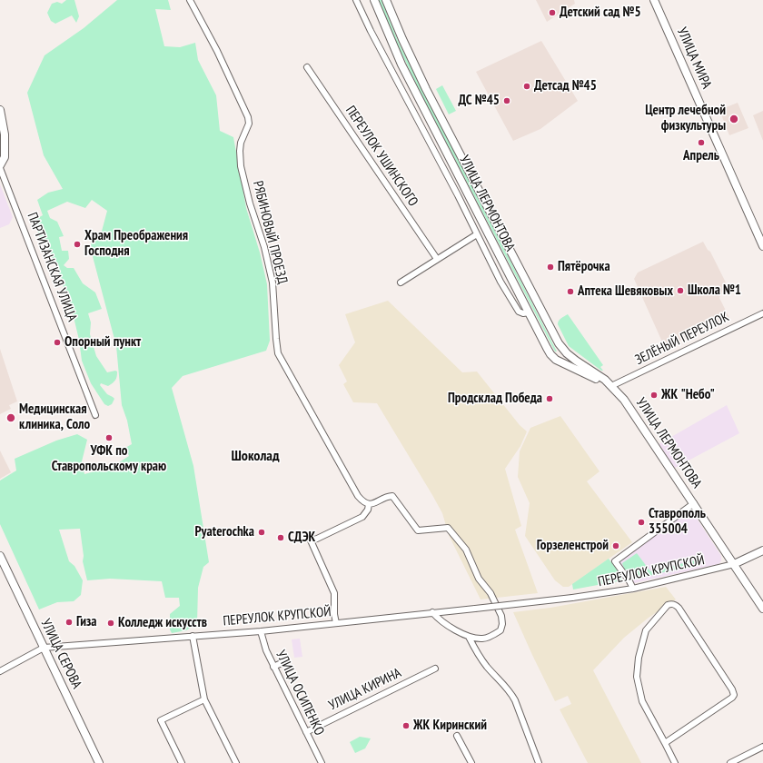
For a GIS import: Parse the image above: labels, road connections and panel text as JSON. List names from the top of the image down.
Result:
{
  "streets": {
    "main road": ["УЛИЦА МИРА", "УЛИЦА ЛЕРМОНТОВА", "УЛИЦА СЕРОВА"],
    "street": [
      "ПЕРЕУЛОК УШИНСКОГО",
      "РЯБИНОВЫЙ ПРОЕЗД",
      "ПАРТИЗАНСКАЯ УЛИЦА",
      "ЗЕЛЁНЫЙ ПЕРЕУЛОК",
      "ПЕРЕУЛОК КРУПСКОЙ",
      "УЛИЦА КИРИНА",
      "УЛИЦА ОСИПЕНКО"
    ]
  },
  "crossings": [
    ["УЛИЦА ЛЕРМОНТОВА", "ЗЕЛЁНЫЙ ПЕРЕУЛОК"],
    ["УЛИЦА ЛЕРМОНТОВА", "ПЕРЕУЛОК КРУПСКОЙ"],
    ["ПЕРЕУЛОК КРУПСКОЙ", "УЛИЦА СЕРОВА"],
    ["ПЕРЕУЛОК КРУПСКОЙ", "УЛИЦА ОСИПЕНКО"],
    ["УЛИЦА КИРИНА", "УЛИЦА ОСИПЕНКО"]
  ],
  "districts": ["Шоколад"],
  "places": [
    "Детский сад №5",
    "Детсад №45",
    "ДС №45",
    "Центр лечебной физкультуры",
    "Апрель",
    "Храм Преображения Господня",
    "Пятёрочка",
    "Школа №1",
    "Аптека Шевяковых",
    "Опорный пункт",
    "ЖК \"Небо\"",
    "Продсклад Победа",
    "Медицинская клиника, Соло",
    "УФК по Ставропольскому краю",
    "Ставрополь 355004",
    "Pyaterochka",
    "СДЭК",
    "Горзеленстрой",
    "Гиза",
    "Колледж искусств",
    "ЖК Киринский"
  ]
}
